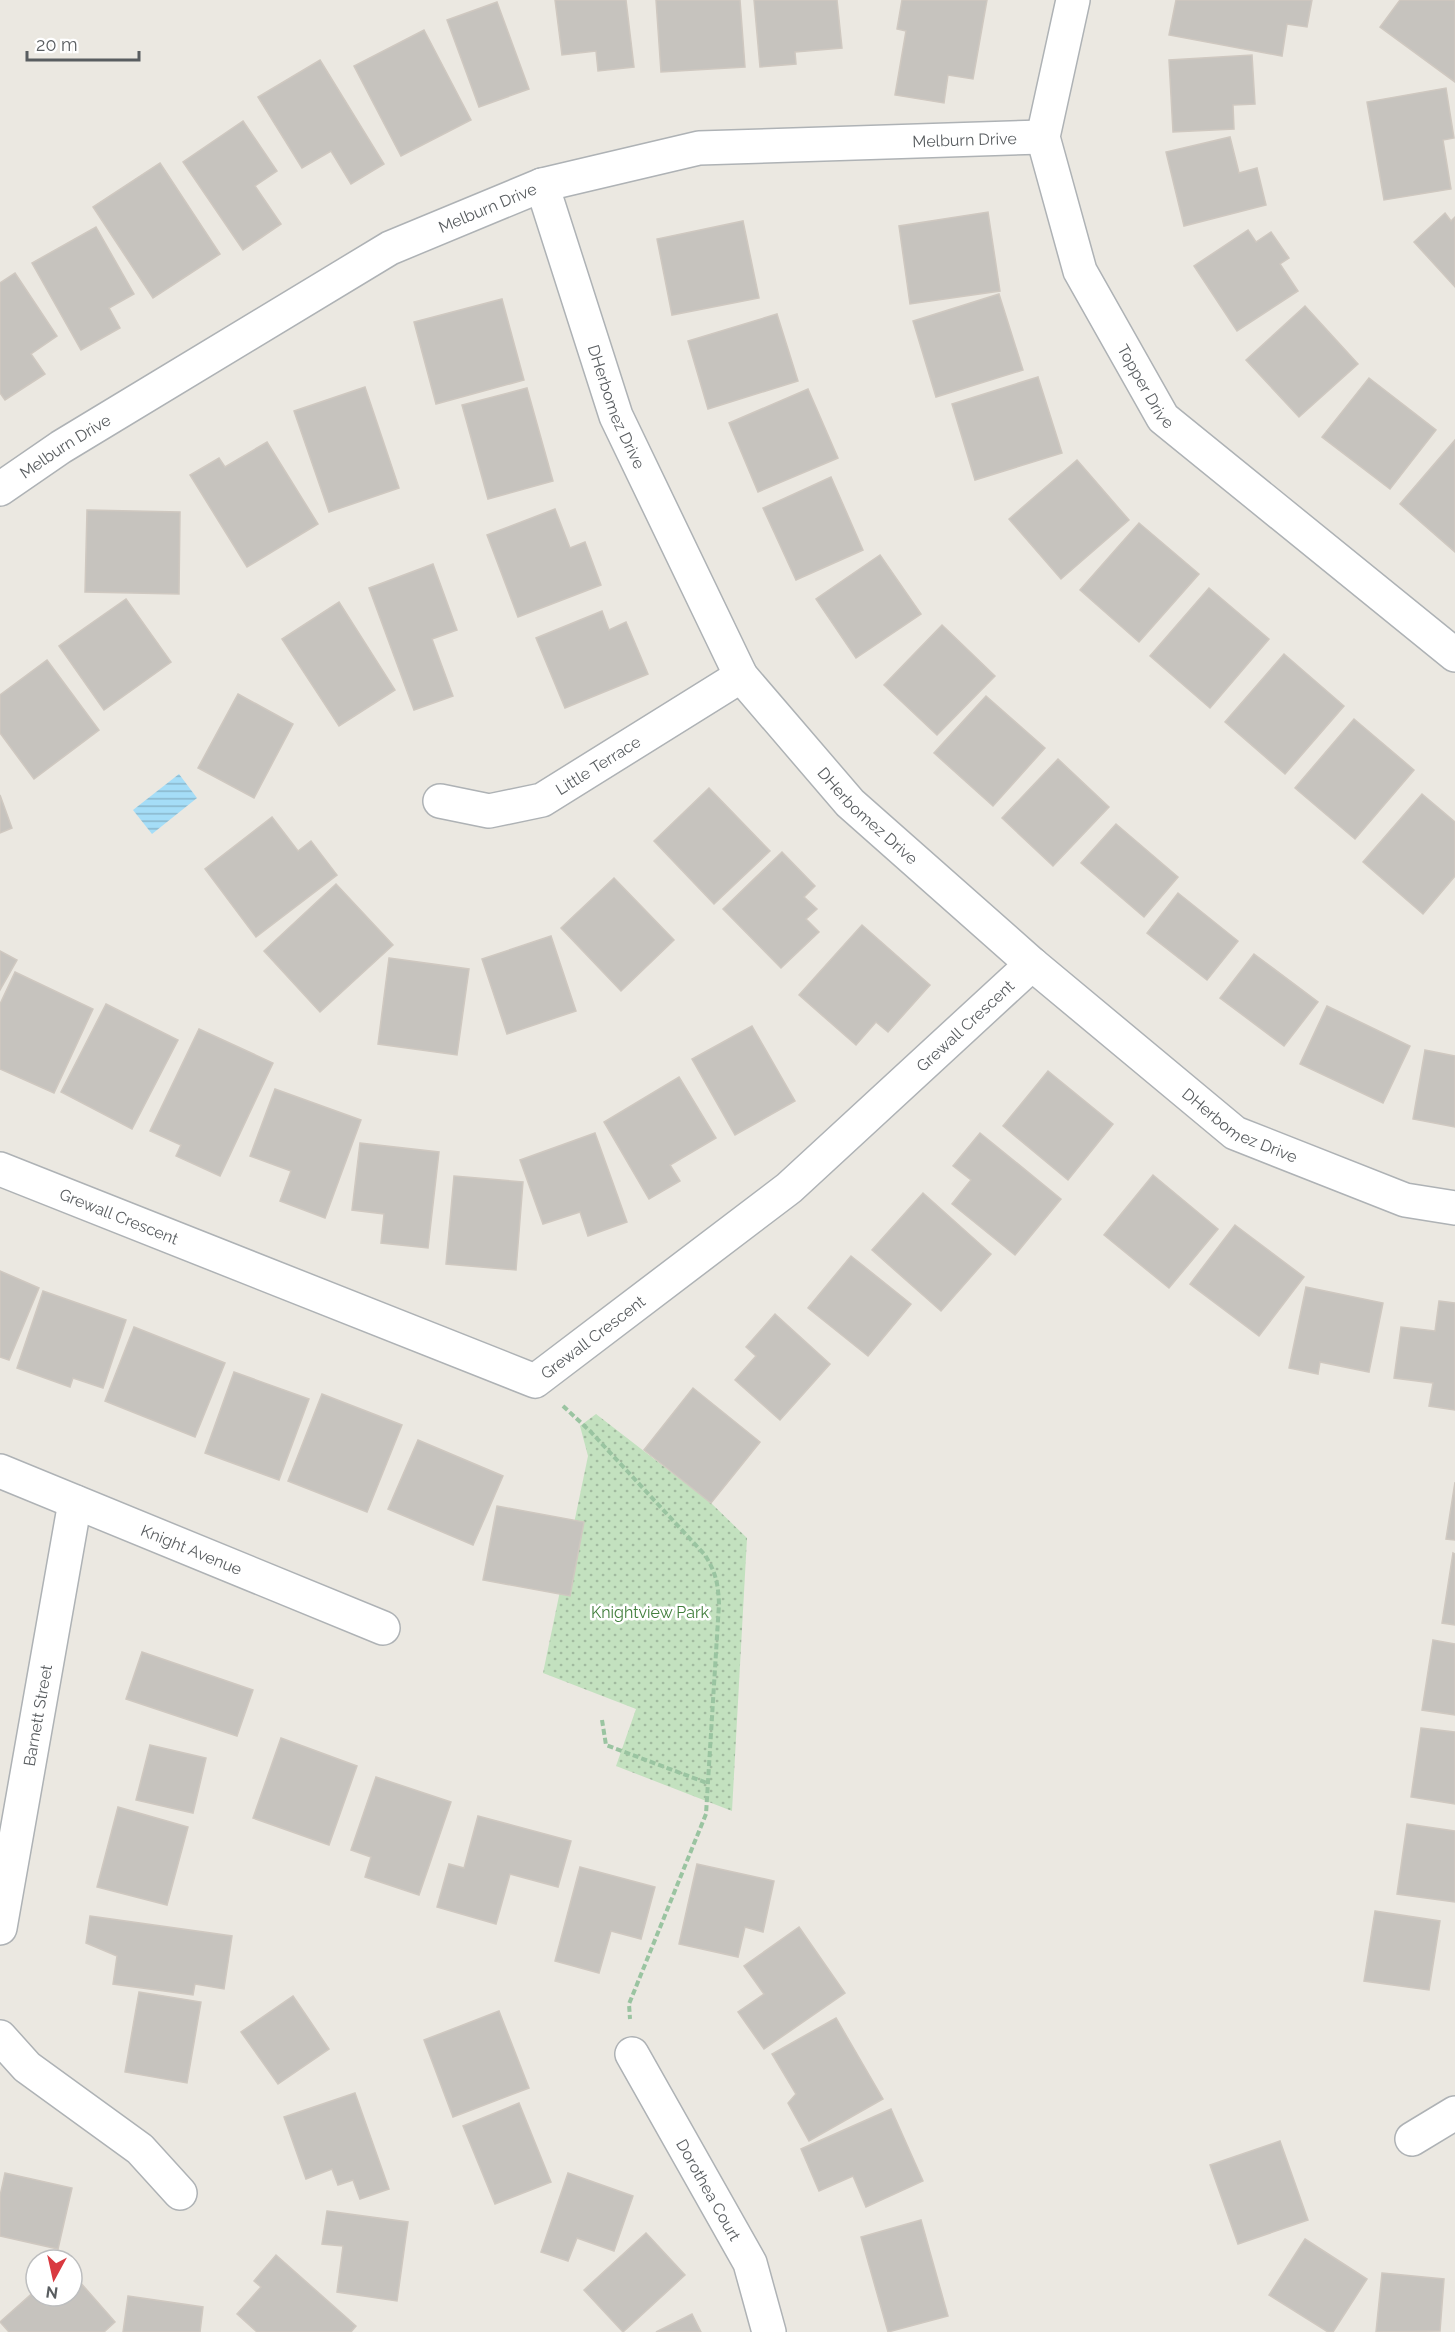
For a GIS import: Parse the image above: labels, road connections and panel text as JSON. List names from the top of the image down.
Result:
{
  "streets": {
    "street": [
      "Melburn Drive",
      "Topper Drive",
      "DHerbomez Drive",
      "Little Terrace",
      "Grewall Crescent",
      "Knight Avenue",
      "Barnett Street",
      "Dorothea Court"
    ]
  },
  "crossings": [
    ["Melburn Drive", "Topper Drive"],
    ["Melburn Drive", "DHerbomez Drive"],
    ["DHerbomez Drive", "Little Terrace"],
    ["DHerbomez Drive", "Grewall Crescent"],
    ["Knight Avenue", "Barnett Street"]
  ],
  "parks": ["Knightview Park"],
  "scale_bar": "20 m",
  "north": "bottom"
}
